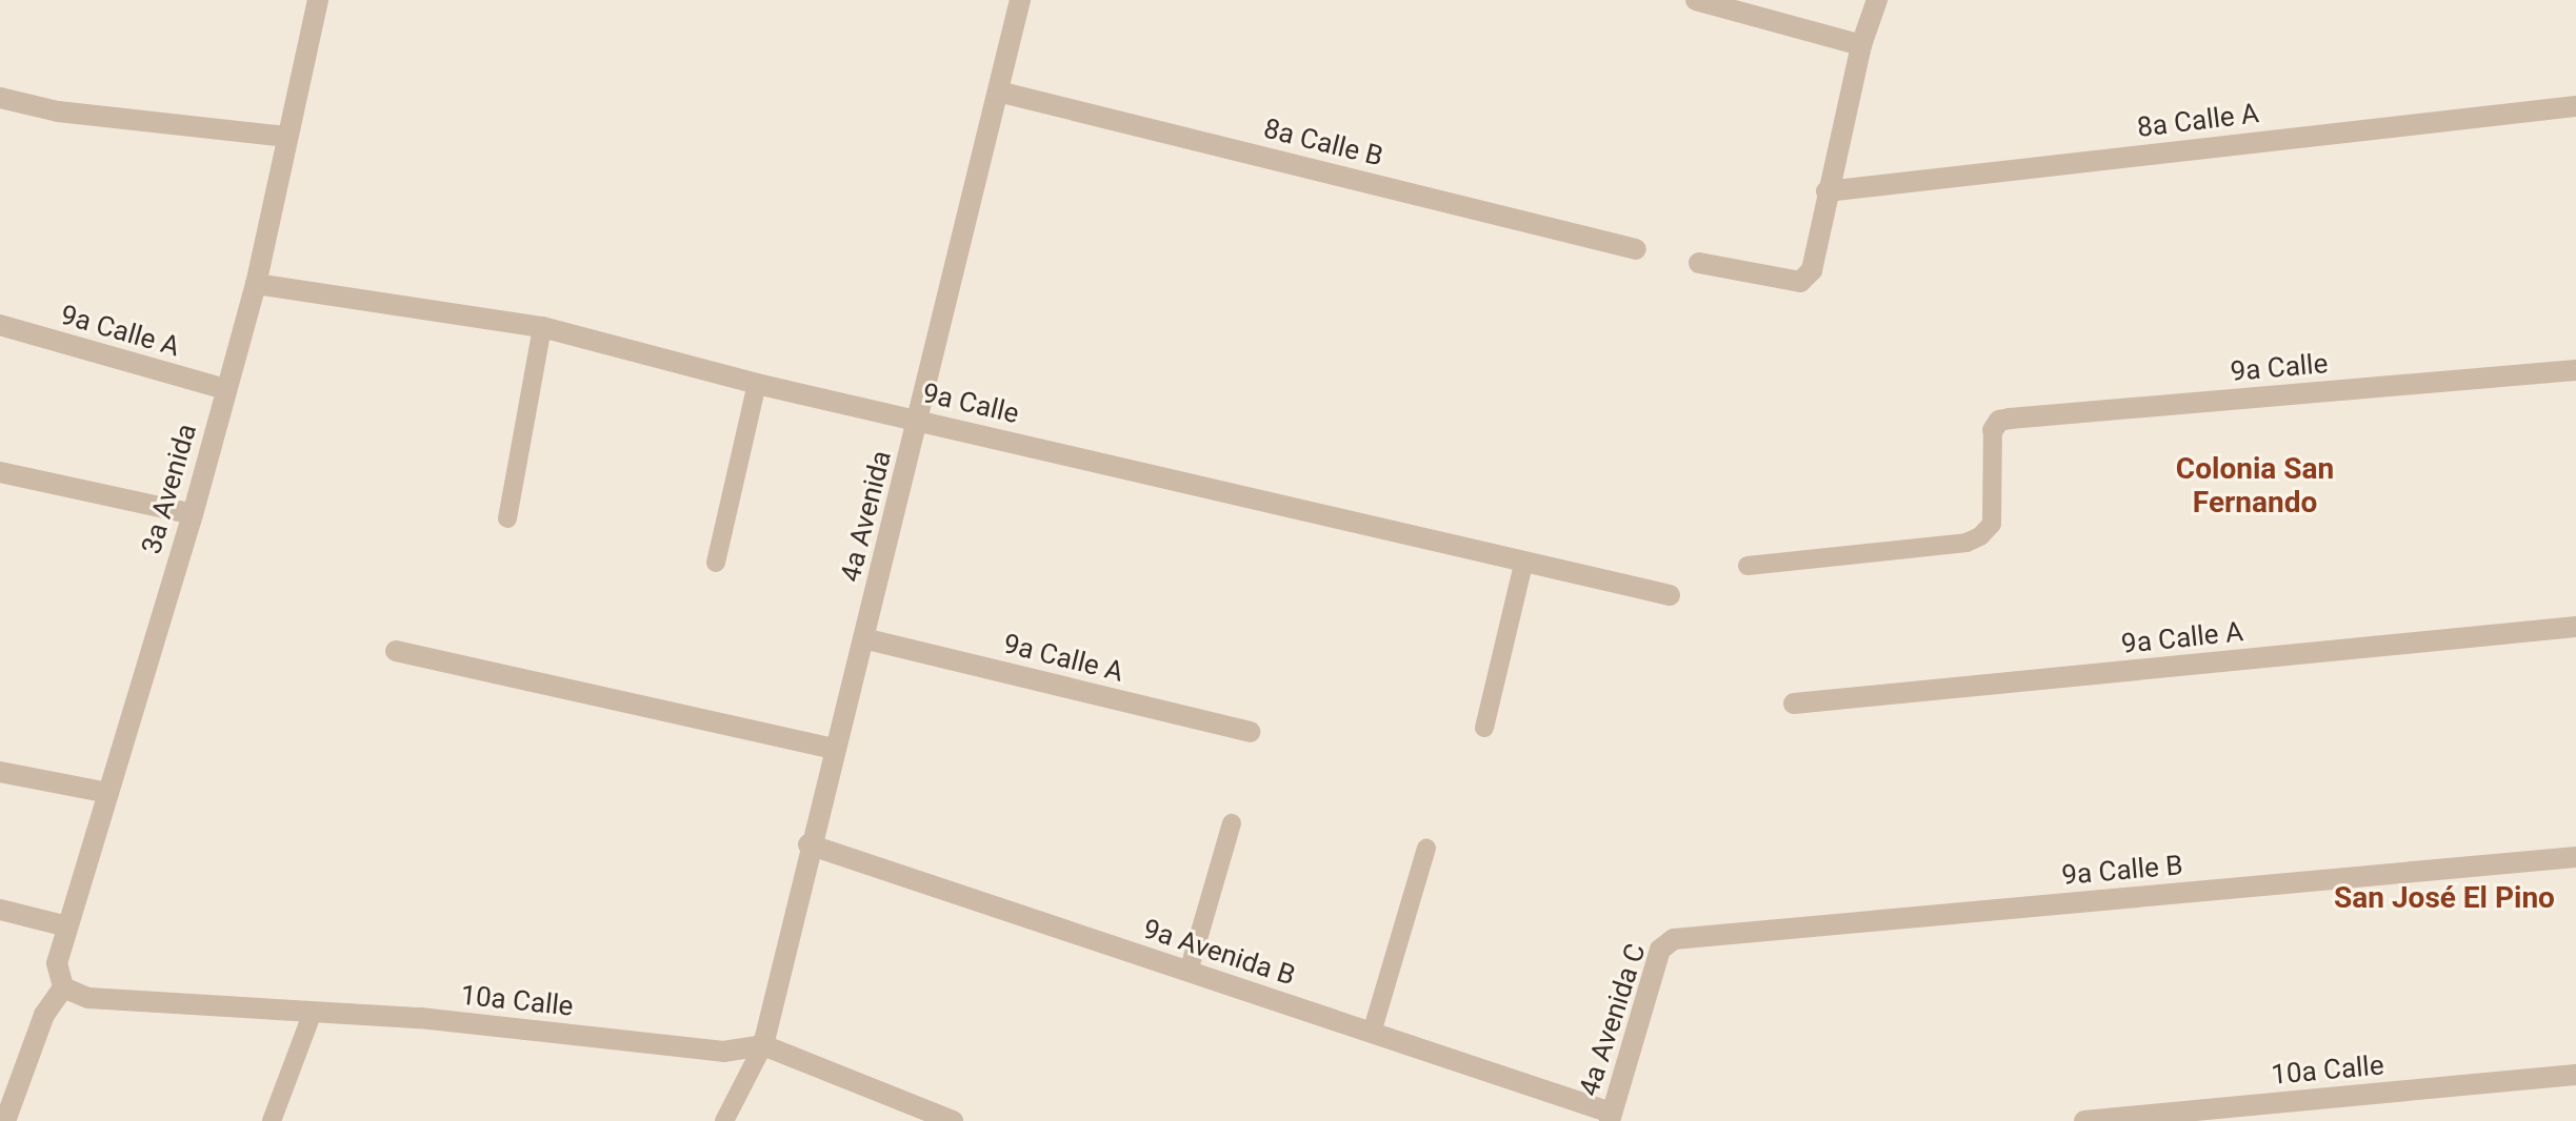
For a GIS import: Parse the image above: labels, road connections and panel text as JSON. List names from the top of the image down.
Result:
{
  "streets": {
    "street": [
      "8a Calle A",
      "8a Calle B",
      "9a Calle A",
      "9a Calle",
      "3a Avenida",
      "4a Avenida",
      "9a Calle B",
      "9a Avenida B",
      "10a Calle",
      "4a Avenida C"
    ]
  },
  "crossings": [
    ["8a Calle B", "4a Avenida"],
    ["9a Calle A", "3a Avenida"],
    ["9a Calle A", "4a Avenida"],
    ["9a Calle", "3a Avenida"],
    ["9a Calle", "4a Avenida"],
    ["3a Avenida", "10a Calle"],
    ["4a Avenida", "9a Avenida B"],
    ["4a Avenida", "10a Calle"],
    ["9a Calle B", "4a Avenida C"],
    ["9a Avenida B", "4a Avenida C"]
  ],
  "districts": ["Colonia San Fernando", "San José El Pino"]
}
